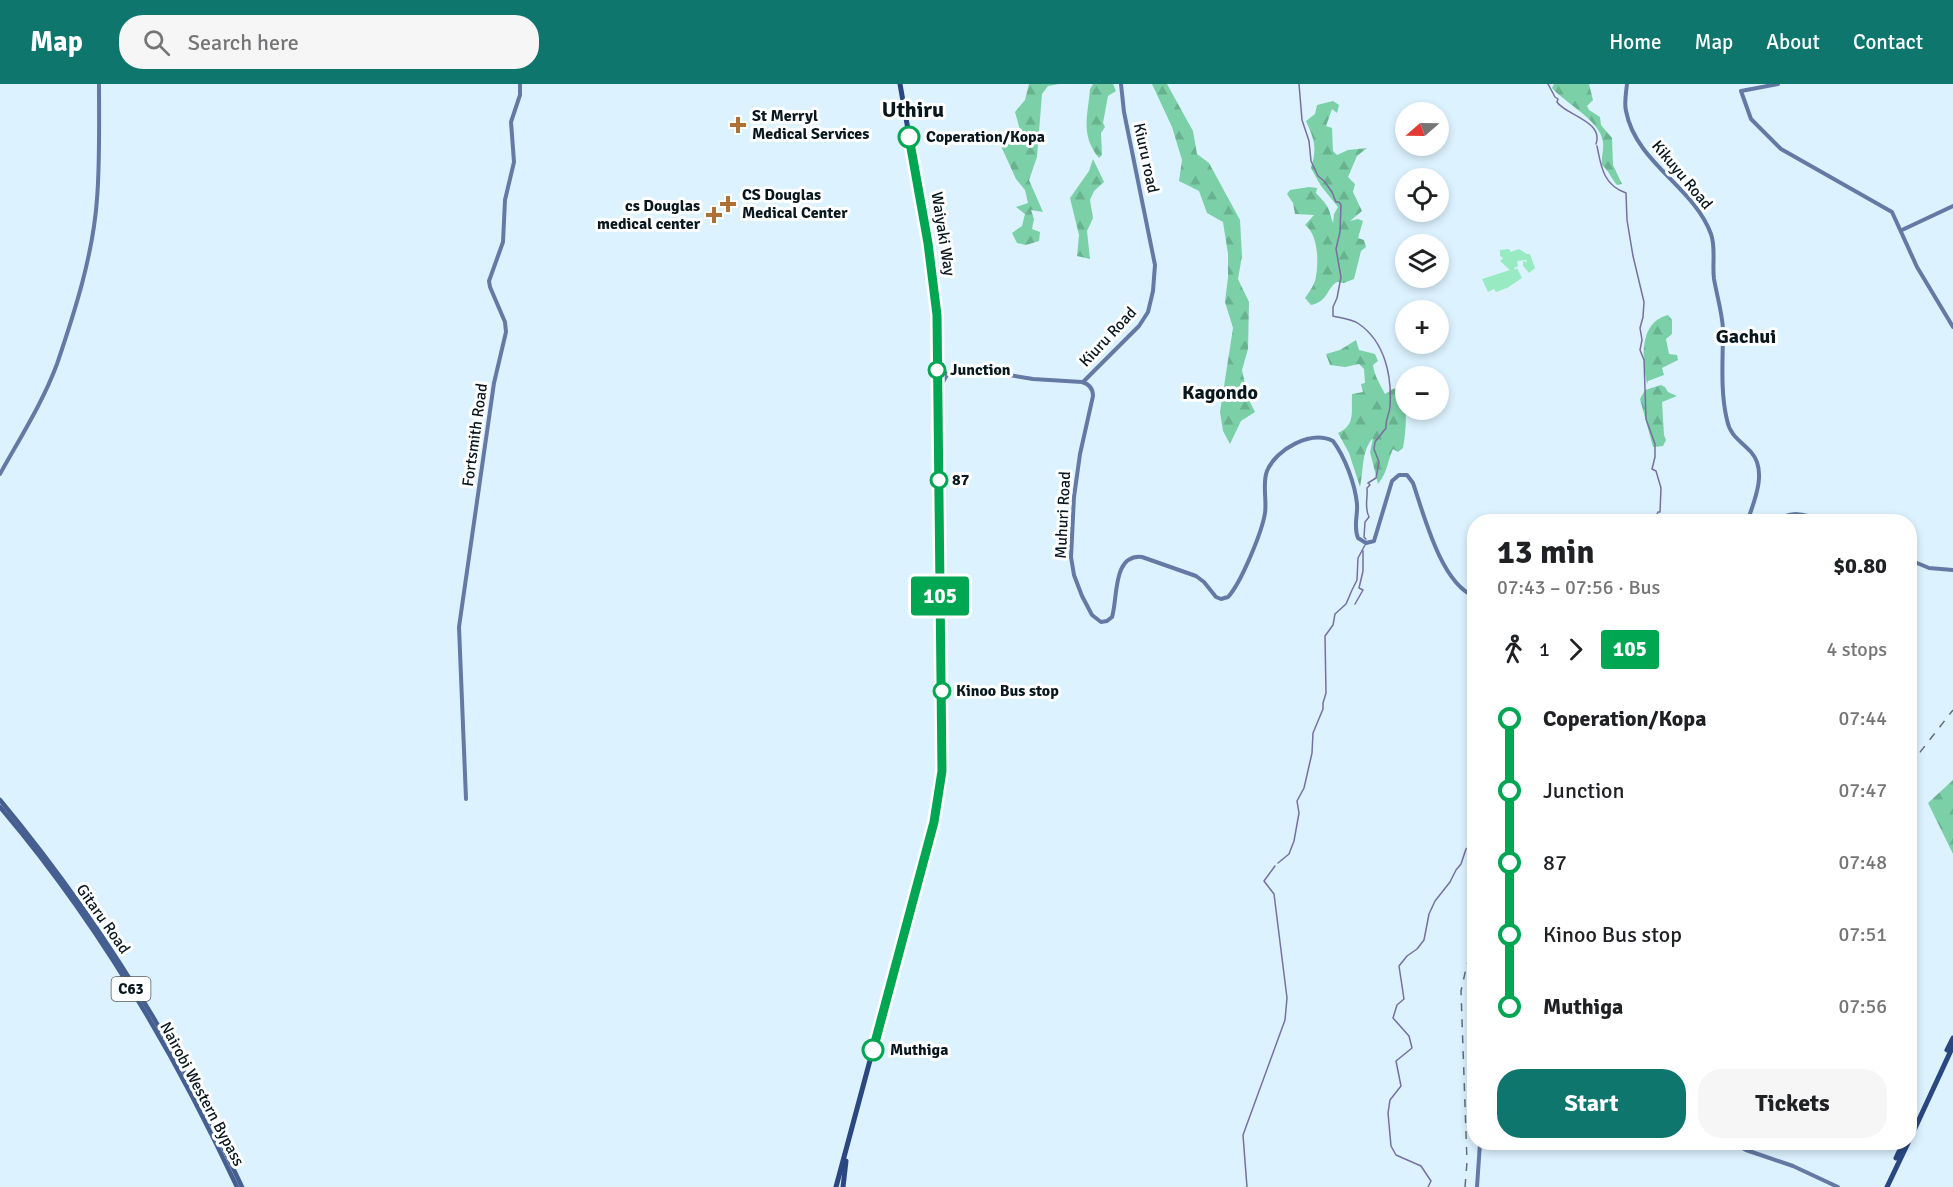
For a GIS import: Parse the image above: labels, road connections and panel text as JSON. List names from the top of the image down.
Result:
{
  "streets": {
    "highway": ["Waiyaki Way"],
    "main road": [
      "Kiuru road",
      "Kikuyu Road",
      "Kiuru Road",
      "Fortsmith Road",
      "Muhuri Road",
      "Gitaru Road",
      "C63",
      "Nairobi Western Bypass"
    ]
  },
  "crossings": [
    ["Kiuru road", "Kiuru Road"],
    ["Kiuru Road", "Muhuri Road"]
  ],
  "districts": ["Uthiru", "Gachui", "Kagondo"],
  "places": {
    "health": ["St Merryl Medical Services", "CS Douglas Medical Center", "cs Douglas medical center"],
    "other": [
      "Coperation/Kopa",
      "Junction",
      "87",
      "Kinoo Bus stop",
      "Muthiga"
    ]
  },
  "lines": ["bus line 105"],
  "north": "left",
  "page": {
    "header": "Map",
    "search": "Search here",
    "nav": [
      "Home",
      "Map",
      "About",
      "Contact"
    ],
    "on_map": "105",
    "map_buttons": ["+", "−"],
    "heading": ["13 min", "07:43 – 07:56 · Bus", "$0.80"],
    "legs": ["1", "105", "4 stops"],
    "list": [
      {
        "name": "Coperation/Kopa",
        "value": "07:44"
      },
      {
        "name": "Junction",
        "value": "07:47"
      },
      {
        "name": "87",
        "value": "07:48"
      },
      {
        "name": "Kinoo Bus stop",
        "value": "07:51"
      },
      {
        "name": "Muthiga",
        "value": "07:56"
      }
    ],
    "buttons": ["Start", "Tickets"]
  }
}
